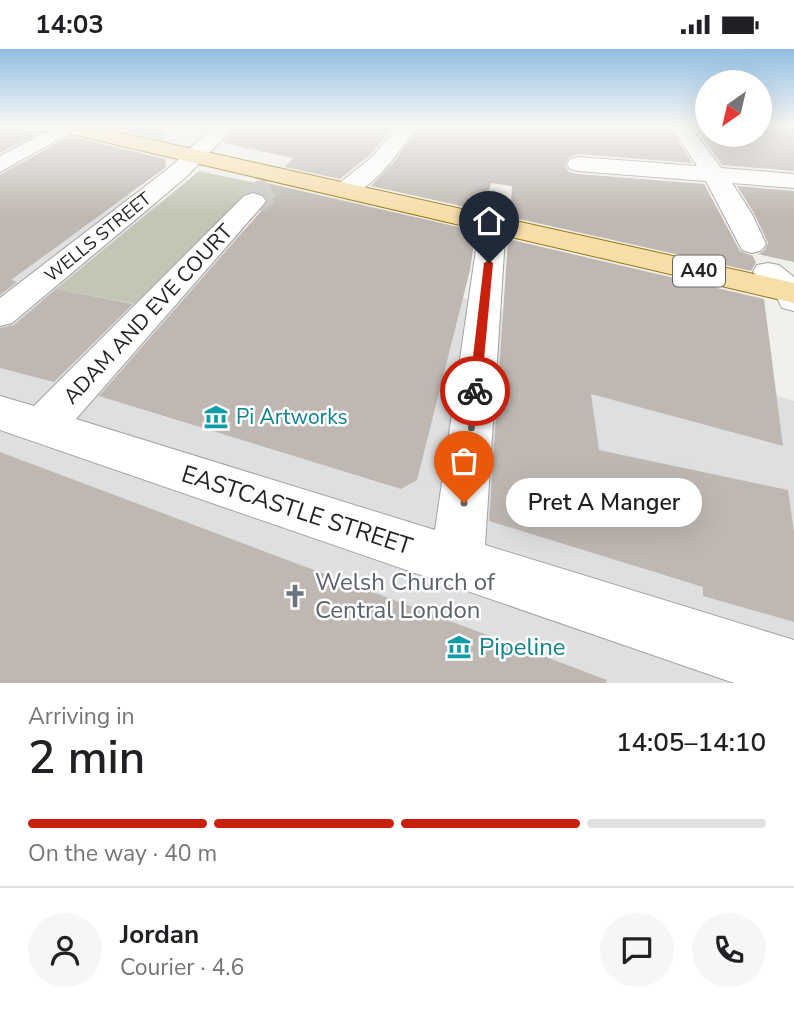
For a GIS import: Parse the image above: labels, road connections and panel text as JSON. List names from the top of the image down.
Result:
{
  "streets": {
    "main road": ["A40"],
    "street": ["WELLS STREET", "ADAM AND EVE COURT", "EASTCASTLE STREET"]
  },
  "crossings": [
    ["A40", "ADAM AND EVE COURT"],
    ["ADAM AND EVE COURT", "EASTCASTLE STREET"]
  ],
  "places": {
    "museum": ["Pi Artworks", "Pipeline"],
    "other": ["Pret A Manger"],
    "church": ["Welsh Church of Central London"]
  },
  "north": "bottom left",
  "page": {
    "status": "14:03",
    "bubble": "Pret A Manger",
    "heading": ["2 min", "Arriving in", "14:05–14:10"],
    "panel": ["Jordan", "Courier · 4.6"],
    "bar": "On the way · 40 m"
  }
}
